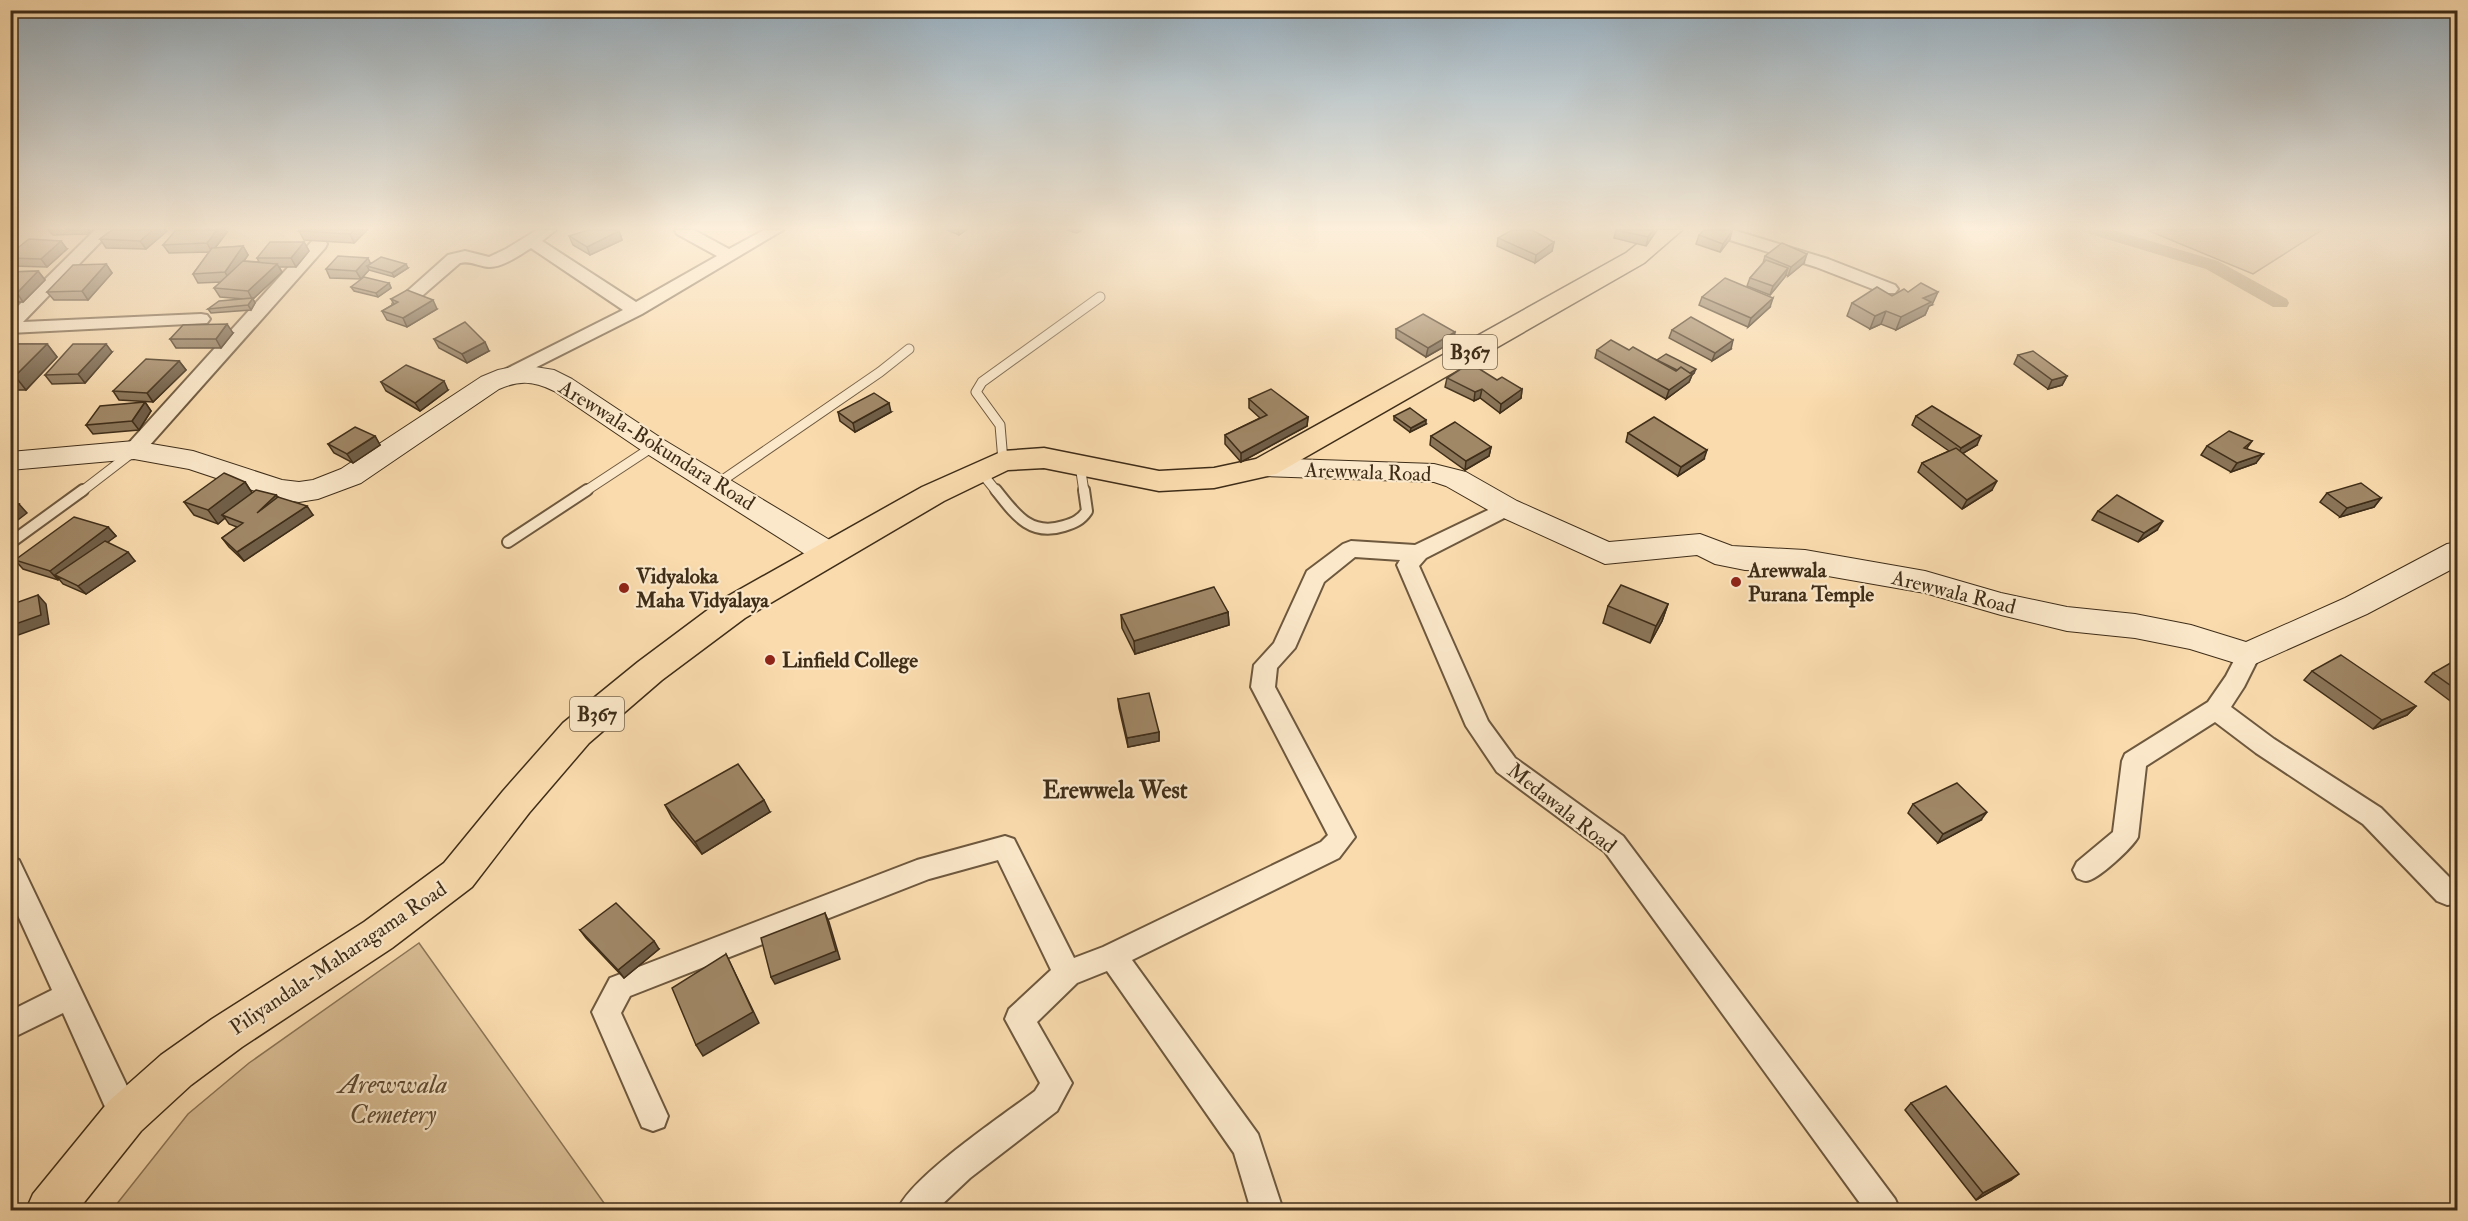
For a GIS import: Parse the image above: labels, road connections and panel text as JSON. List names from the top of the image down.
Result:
{
  "streets": {
    "main road": ["B367", "Piliyandala-Maharagama Road"],
    "street": ["Arewwala-Bokundara Road", "Arewwala Road", "Medawala Road"]
  },
  "crossings": [
    ["Arewwala-Bokundara Road", "Piliyandala-Maharagama Road"],
    ["Arewwala Road", "Piliyandala-Maharagama Road"]
  ],
  "districts": ["Erewwela West"],
  "parks": ["Arewwala Cemetery"],
  "places": ["Arewwala Purana Temple", "Vidyaloka Maha Vidyalaya", "Linfield College"]
}
